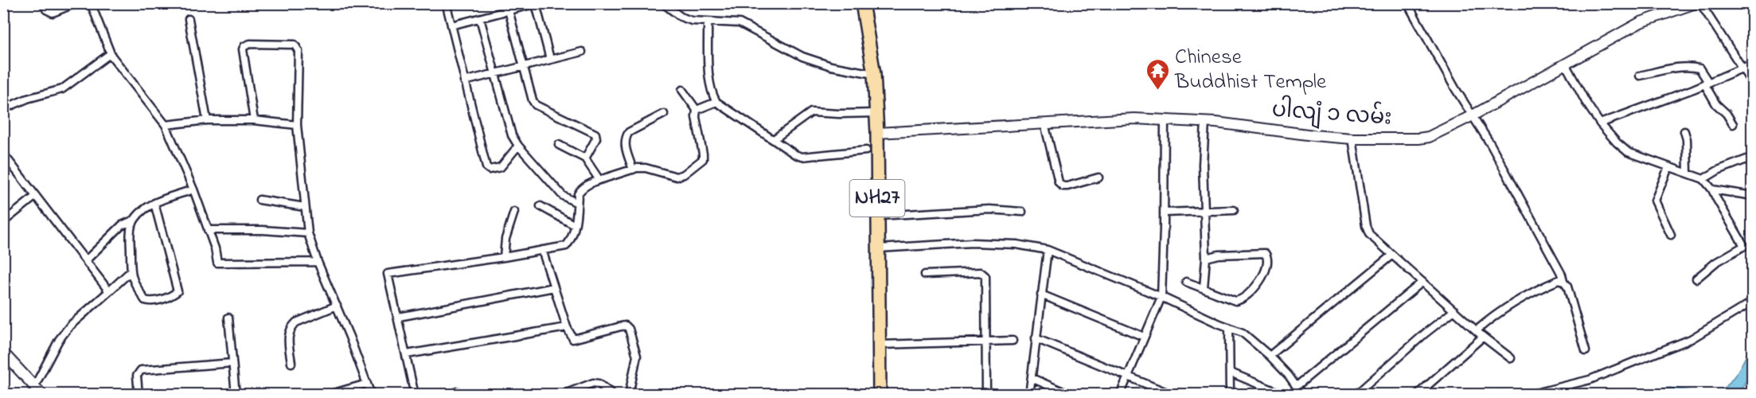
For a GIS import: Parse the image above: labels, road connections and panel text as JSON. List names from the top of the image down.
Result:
{
  "streets": {
    "highway": ["NH27"],
    "street": ["ပါလျံ ၁ လမ်း"]
  },
  "crossings": [
    ["ပါလျံ ၁ လမ်း", "NH27"]
  ],
  "places": {
    "temple": ["Chinese Buddhist Temple"]
  }
}
